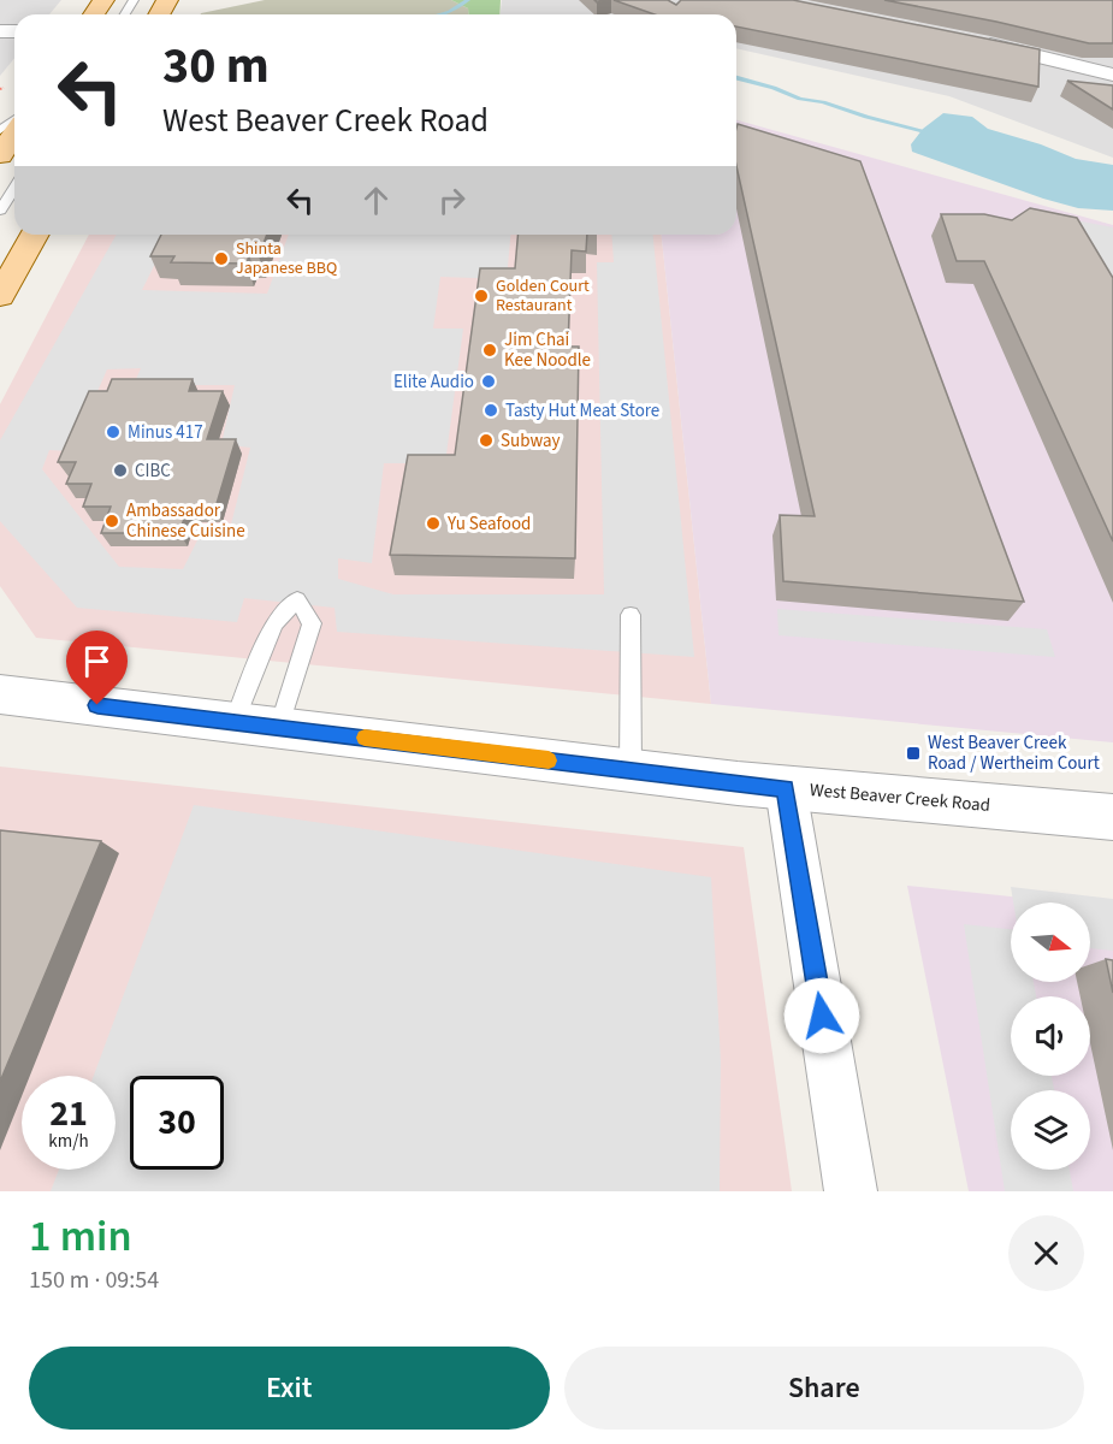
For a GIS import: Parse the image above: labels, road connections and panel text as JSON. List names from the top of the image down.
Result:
{
  "streets": {
    "street": ["West Beaver Creek Road"]
  },
  "places": {
    "other": [
      "Shinta Japanese BBQ",
      "Golden Court Restaurant",
      "Jim Chai Kee Noodle",
      "Elite Audio",
      "Tasty Hut Meat Store",
      "Minus 417",
      "Subway",
      "CIBC",
      "Ambassador Chinese Cuisine",
      "Yu Seafood"
    ],
    "transit": ["West Beaver Creek Road / Wertheim Court"]
  },
  "north": "right",
  "page": {
    "turn": ["30 m", "West Beaver Creek Road"],
    "speed": "21 km/h",
    "limit": "30",
    "heading": ["1 min", "150 m · 09:54"],
    "buttons": ["Exit", "Share"]
  }
}
